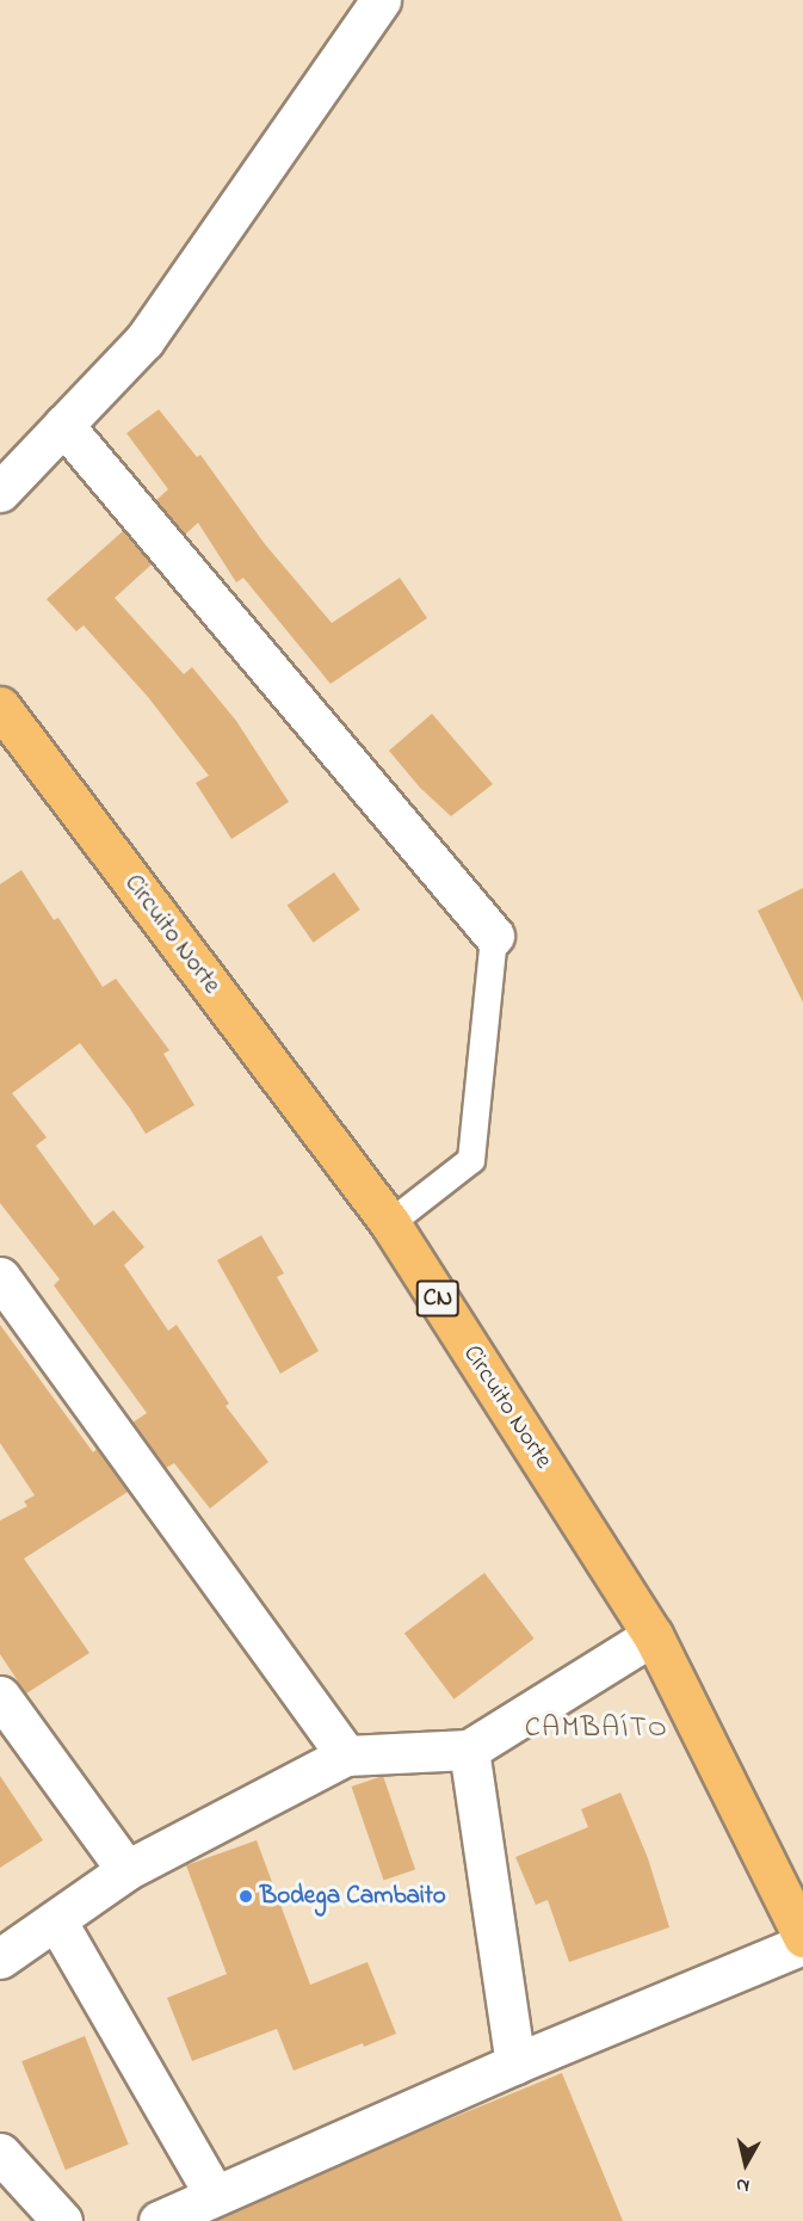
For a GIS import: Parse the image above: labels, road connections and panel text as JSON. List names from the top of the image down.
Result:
{
  "streets": {
    "main road": ["Circuito Norte", "CN"]
  },
  "districts": ["CAMBAÍTO"],
  "places": ["Bodega Cambaito"],
  "north": "bottom"
}
